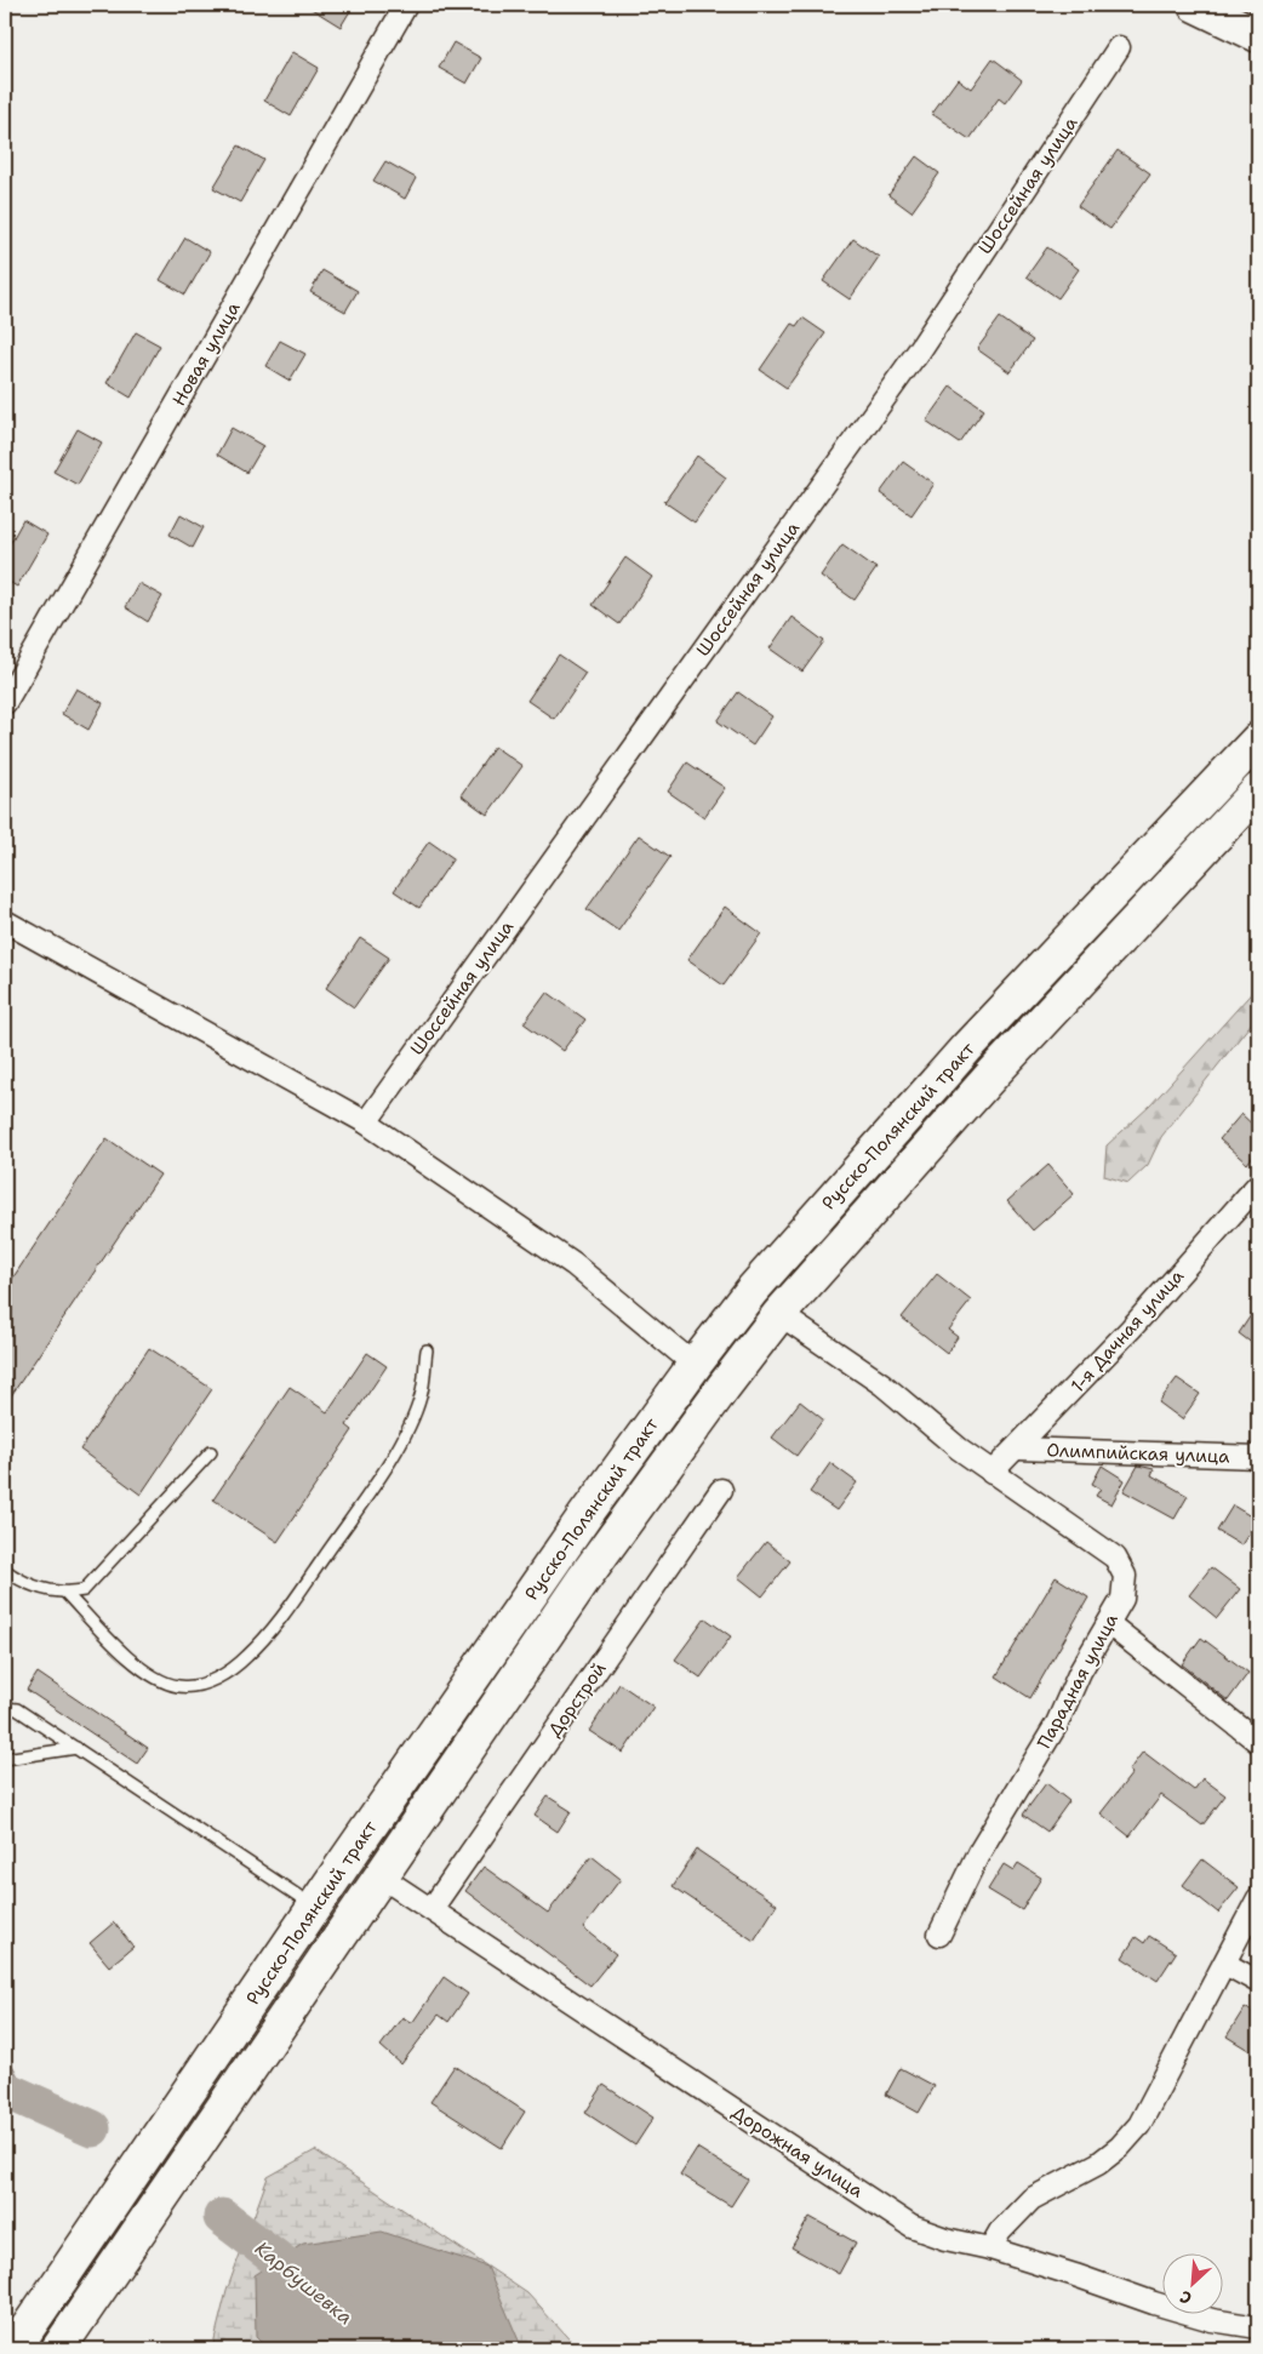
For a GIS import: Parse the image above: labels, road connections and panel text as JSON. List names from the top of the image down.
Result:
{
  "streets": {
    "main road": ["Русско-Полянский тракт"],
    "street": [
      "Шоссейная улица",
      "Новая улица",
      "1-я Дачная улица",
      "Олимпийская улица",
      "Парадная улица",
      "Дорстрой",
      "Дорожная улица"
    ]
  },
  "crossings": [
    ["Русско-Полянский тракт", "Парадная улица"],
    ["Русско-Полянский тракт", "Дорожная улица"],
    ["1-я Дачная улица", "Олимпийская улица"],
    ["1-я Дачная улица", "Парадная улица"],
    ["Дорстрой", "Дорожная улица"]
  ],
  "water": ["Карбушевка"],
  "north": "bottom left"
}
